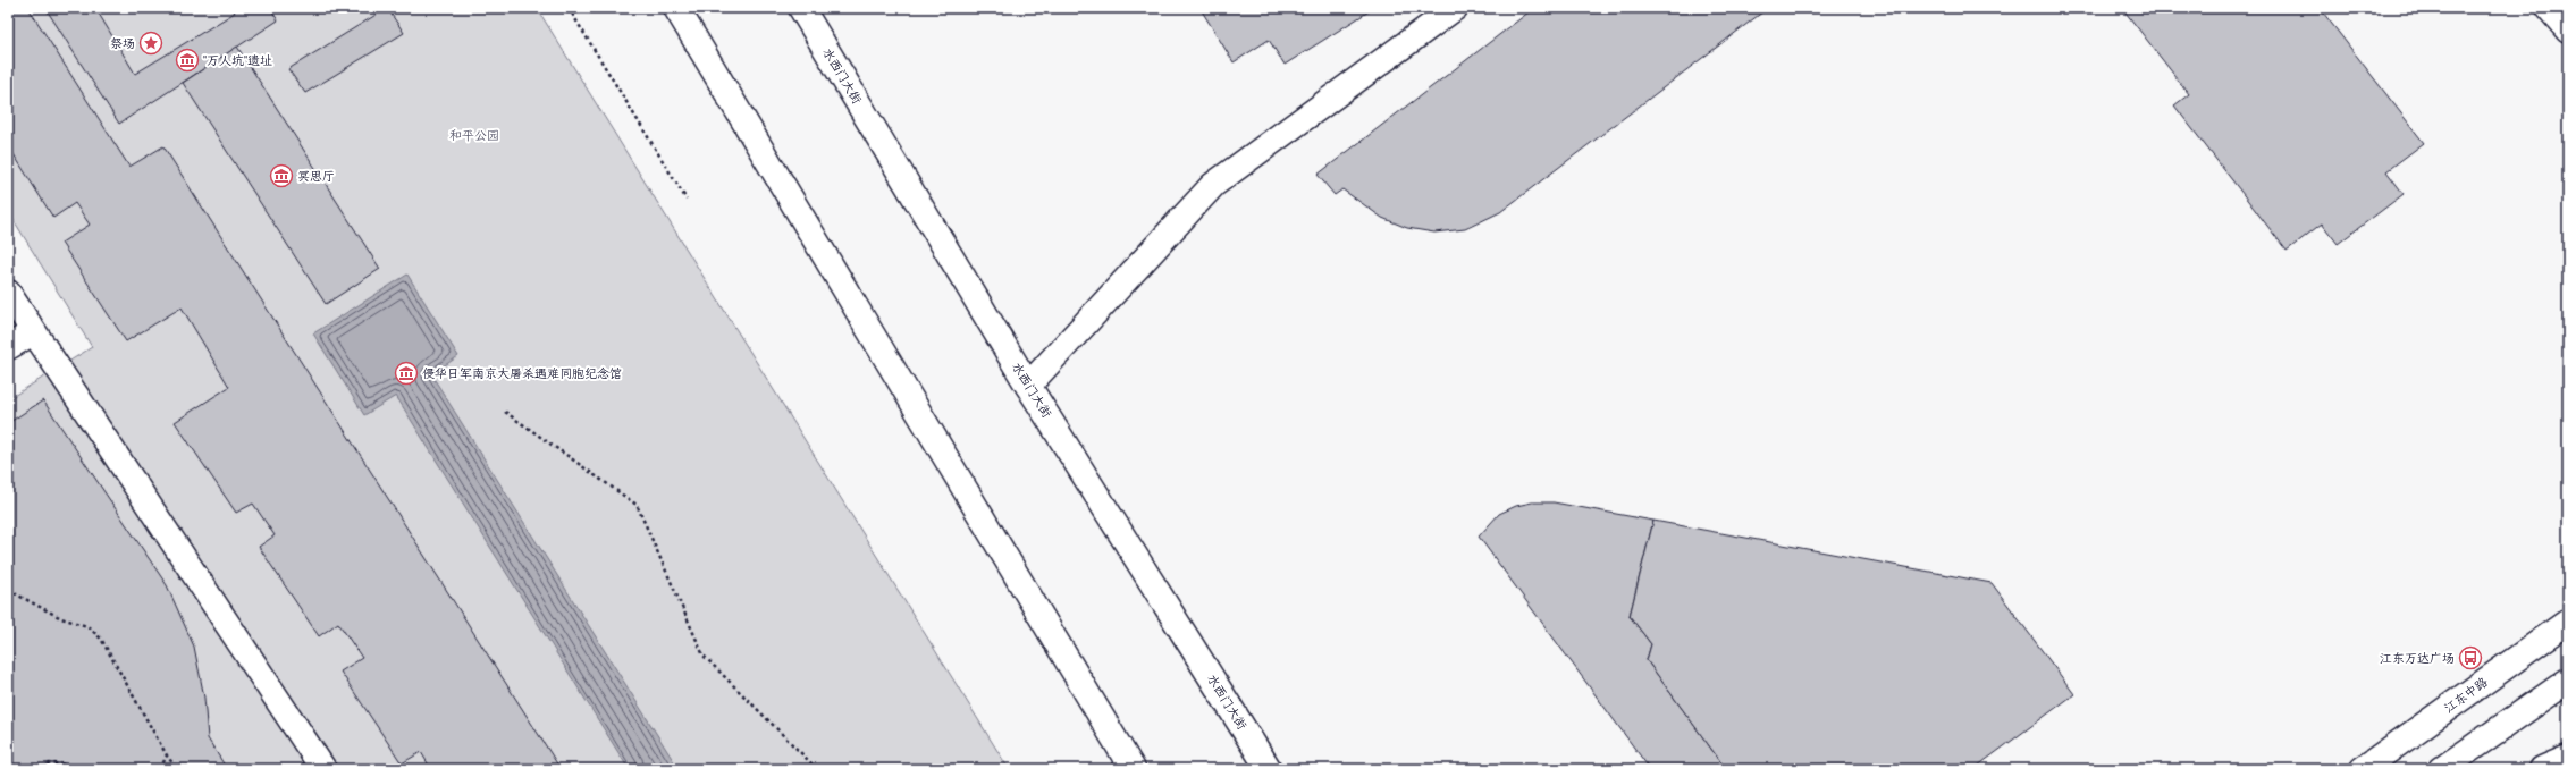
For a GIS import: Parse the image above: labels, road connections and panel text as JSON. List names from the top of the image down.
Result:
{
  "streets": {
    "main road": ["水西门大街", "江东中路"]
  },
  "parks": ["和平公园"],
  "places": {
    "place": ["祭场"],
    "museum": ["\"万人坑\"遗址", "冥思厅", "侵华日军南京大屠杀遇难同胞纪念馆"],
    "bus stop": ["江东万达广场"]
  }
}
